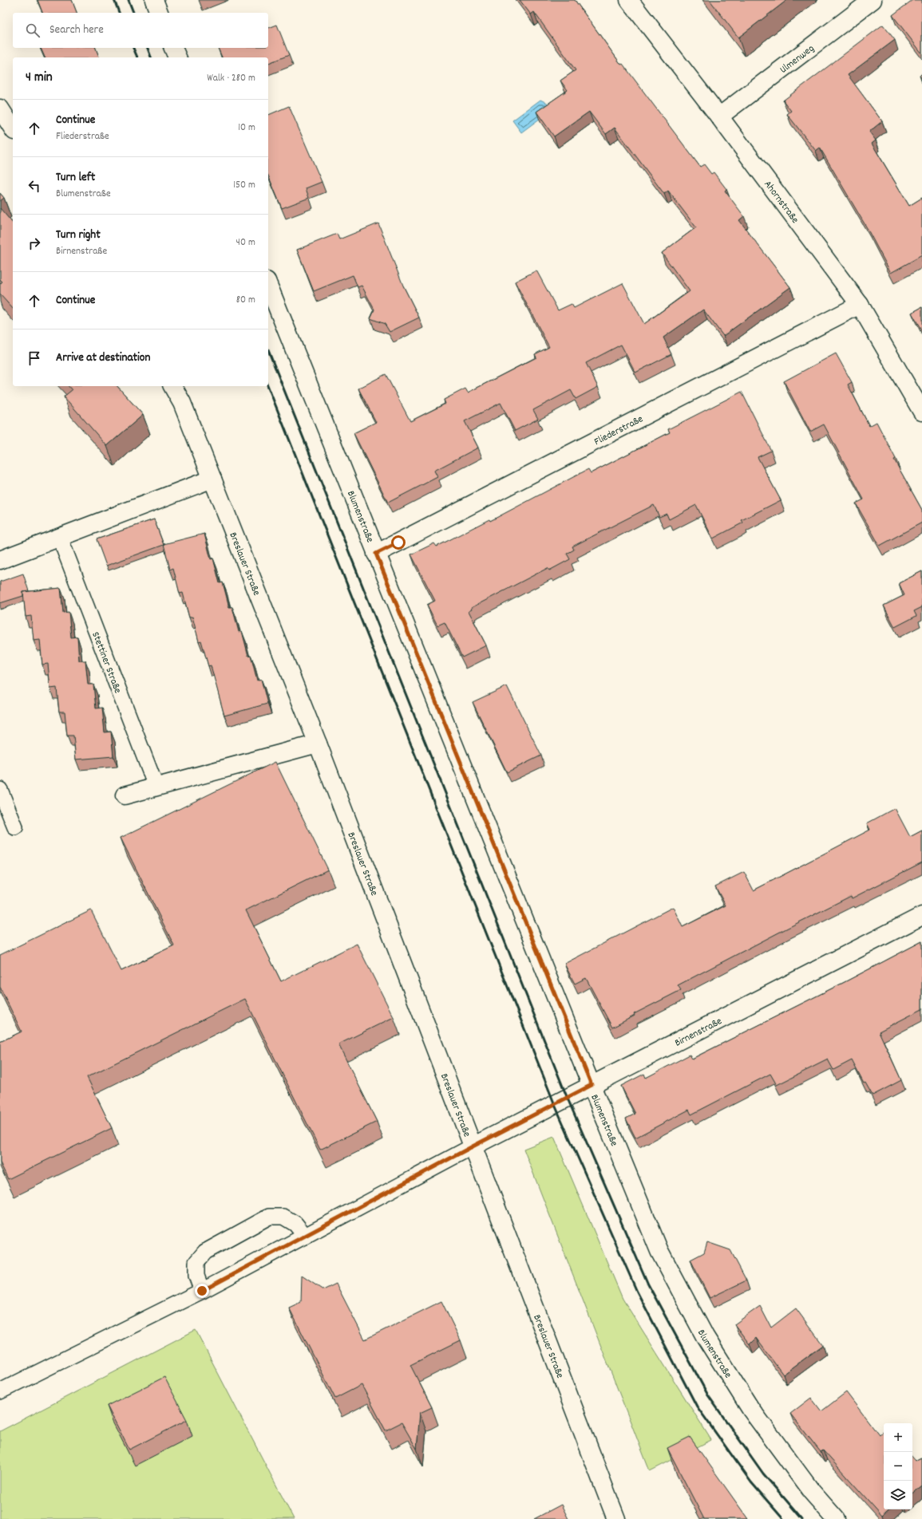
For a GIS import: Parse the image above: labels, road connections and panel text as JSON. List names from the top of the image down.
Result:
{
  "streets": {
    "street": [
      "Ulmenweg",
      "Ahornstraße",
      "Fliederstraße",
      "Blumenstraße",
      "Breslauer Straße",
      "Birnenstraße"
    ],
    "lane": ["Stettiner Straße"]
  },
  "crossings": [
    ["Ulmenweg", "Ahornstraße"],
    ["Ahornstraße", "Fliederstraße"],
    ["Fliederstraße", "Blumenstraße"],
    ["Blumenstraße", "Birnenstraße"],
    ["Breslauer Straße", "Birnenstraße"]
  ],
  "page": {
    "search": "Search here",
    "heading": ["4 min", "Walk · 280 m"],
    "list": [
      ["Continue", "Fliederstraße", "10 m"],
      ["Turn left", "Blumenstraße", "150 m"],
      ["Turn right", "Birnenstraße", "40 m"],
      ["Continue", "80 m"],
      "Arrive at destination"
    ],
    "map_buttons": ["+", "−"]
  }
}
